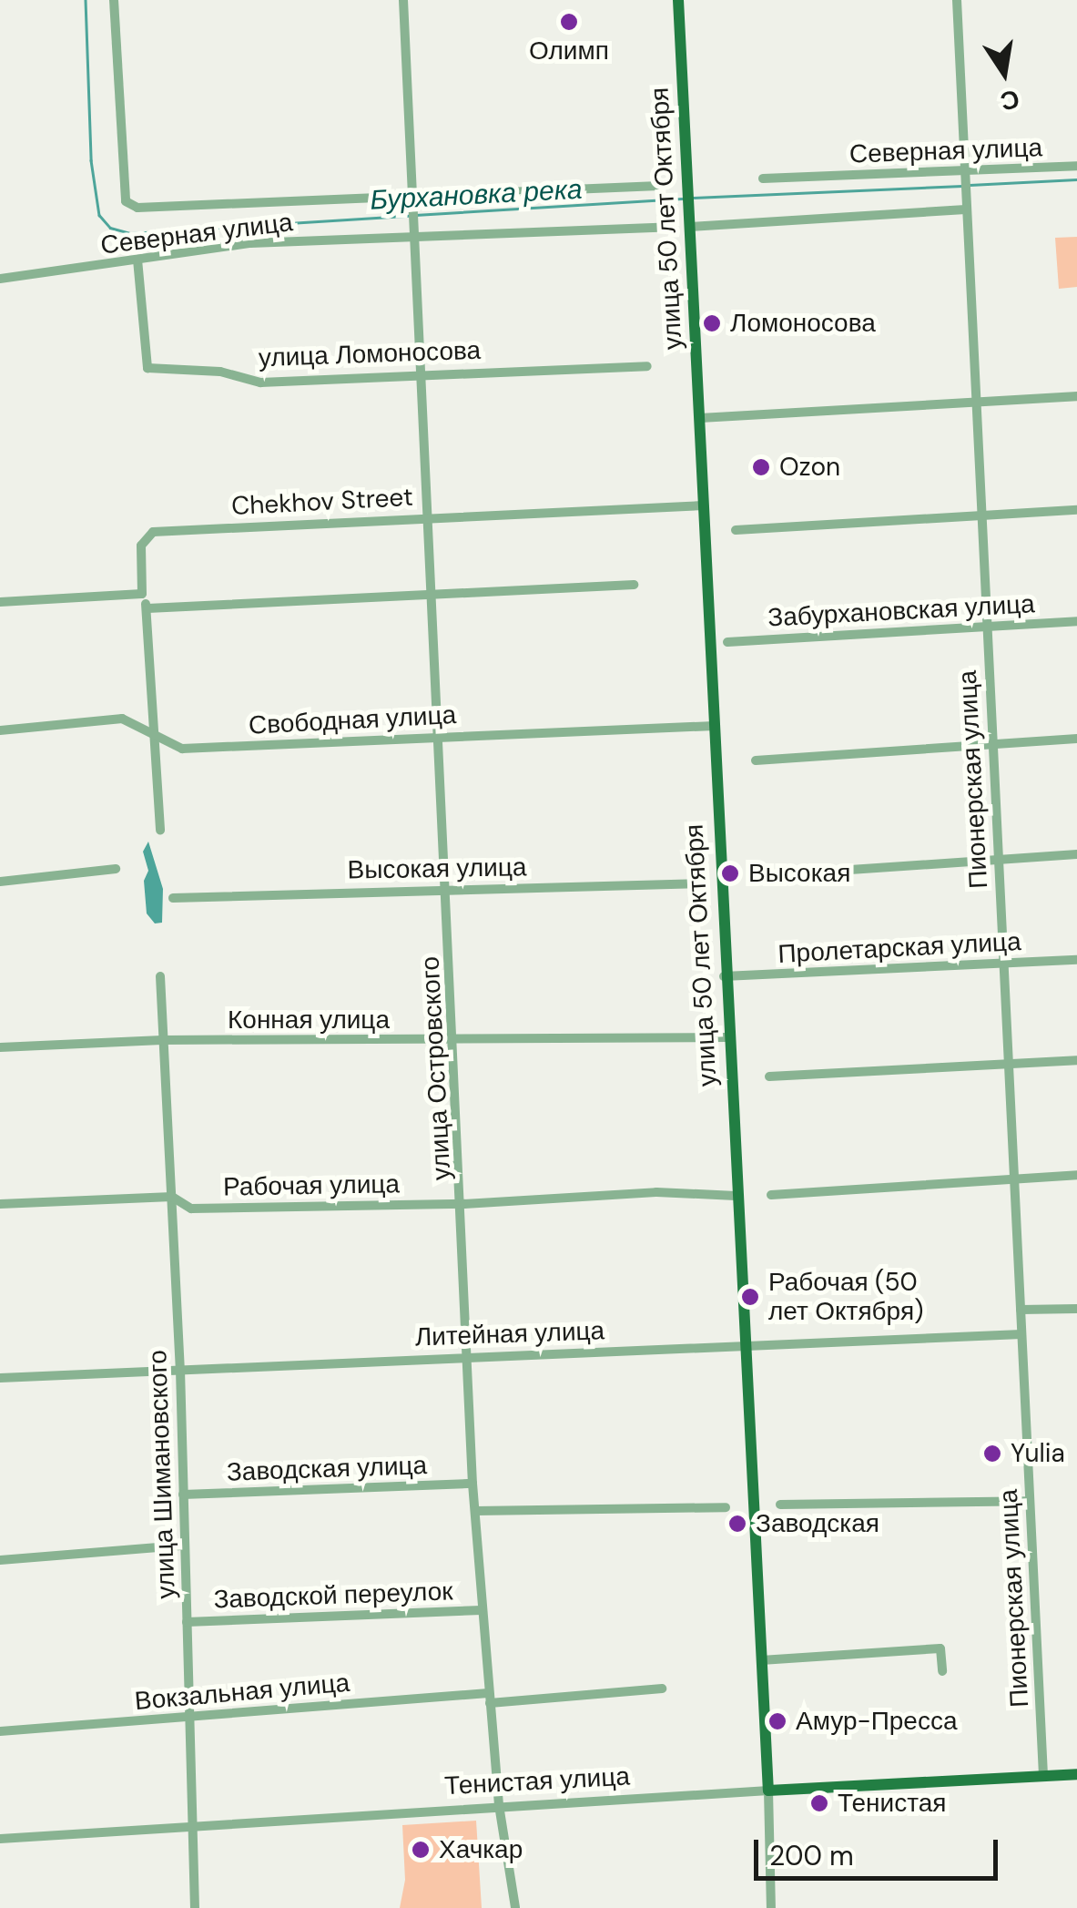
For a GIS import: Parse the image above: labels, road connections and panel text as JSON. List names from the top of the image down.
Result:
{
  "streets": {
    "main road": ["улица 50 лет Октября", "Тенистая улица"],
    "street": [
      "Северная улица",
      "улица Ломоносова",
      "Chekhov Street",
      "Забурхановская улица",
      "Свободная улица",
      "Пионерская улица",
      "Высокая улица",
      "Пролетарская улица",
      "Конная улица",
      "улица Островского",
      "Рабочая улица",
      "Литейная улица",
      "Заводская улица",
      "улица Шимановского",
      "Заводской переулок",
      "Вокзальная улица"
    ]
  },
  "crossings": [
    ["Северная улица", "улица Ломоносова"],
    ["Северная улица", "Пионерская улица"],
    ["Северная улица", "улица Островского"],
    ["улица 50 лет Октября", "Chekhov Street"],
    ["улица 50 лет Октября", "Свободная улица"],
    ["улица 50 лет Октября", "Пролетарская улица"],
    ["улица 50 лет Октября", "Конная улица"],
    ["улица 50 лет Октября", "Рабочая улица"],
    ["улица 50 лет Октября", "Литейная улица"],
    ["улица 50 лет Октября", "Тенистая улица"],
    ["улица Ломоносова", "улица Островского"],
    ["Chekhov Street", "Свободная улица"],
    ["Chekhov Street", "улица Островского"],
    ["Забурхановская улица", "Пионерская улица"],
    ["Свободная улица", "улица Островского"],
    ["Пионерская улица", "Пролетарская улица"],
    ["Пионерская улица", "Литейная улица"],
    ["Пионерская улица", "Тенистая улица"],
    ["Высокая улица", "улица Островского"],
    ["Конная улица", "улица Островского"],
    ["Конная улица", "улица Шимановского"],
    ["улица Островского", "Рабочая улица"],
    ["улица Островского", "Литейная улица"],
    ["улица Островского", "Заводская улица"],
    ["улица Островского", "Заводской переулок"],
    ["улица Островского", "Вокзальная улица"],
    ["улица Островского", "Тенистая улица"],
    ["Рабочая улица", "улица Шимановского"],
    ["Литейная улица", "улица Шимановского"],
    ["Заводская улица", "улица Шимановского"],
    ["улица Шимановского", "Заводской переулок"],
    ["улица Шимановского", "Вокзальная улица"],
    ["улица Шимановского", "Тенистая улица"]
  ],
  "water": ["Бурхановка река"],
  "places": [
    "Олимп",
    "Ломоносова",
    "Ozon",
    "Высокая",
    "Рабочая (50 лет Октября)",
    "Yulia",
    "Заводская",
    "Амур-Пресса",
    "Тенистая",
    "Хачкар"
  ],
  "scale_bar": "200 m",
  "north": "bottom"
}
